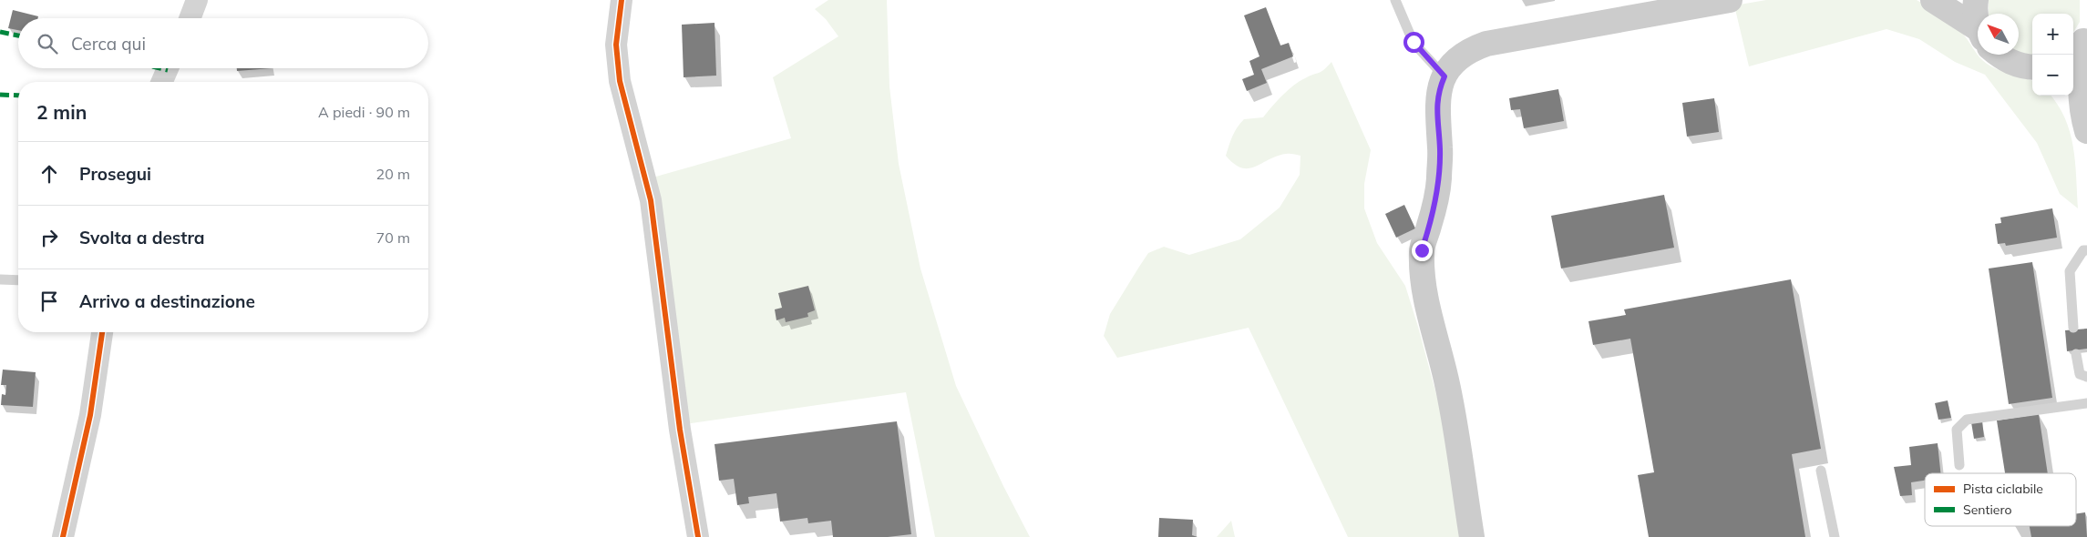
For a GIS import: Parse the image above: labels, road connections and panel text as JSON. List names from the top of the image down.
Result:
{
  "legend": ["Pista ciclabile", "Sentiero"],
  "north": "top left",
  "page": {
    "map_buttons": ["+", "−"],
    "search": "Cerca qui",
    "heading": ["2 min", "A piedi · 90 m"],
    "list": [
      ["Prosegui", "20 m"],
      ["Svolta a destra", "70 m"],
      "Arrivo a destinazione"
    ]
  }
}
